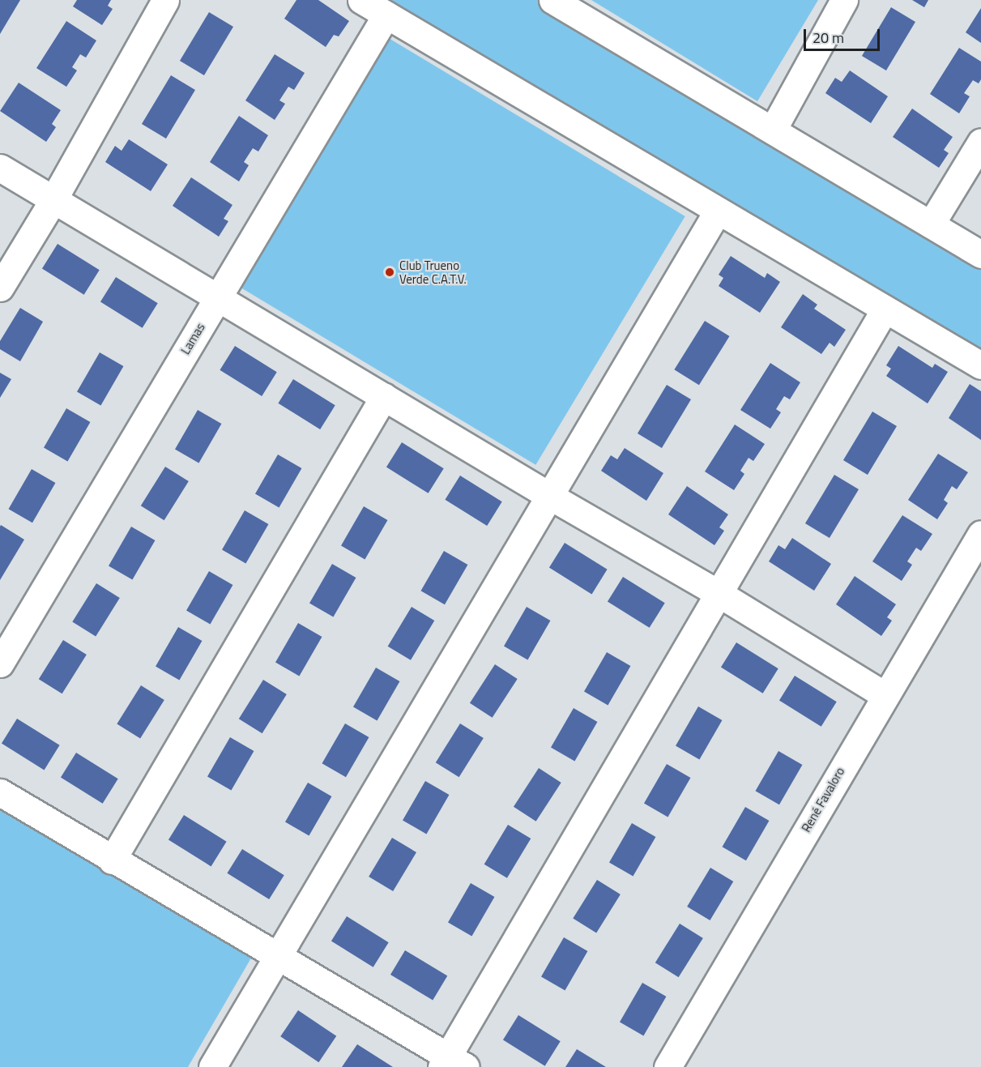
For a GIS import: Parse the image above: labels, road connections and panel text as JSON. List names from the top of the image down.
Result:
{
  "streets": {
    "street": ["Lamas", "René Favaloro"]
  },
  "places": ["Club Trueno Verde C.A.T.V."],
  "scale_bar": "20 m"
}
